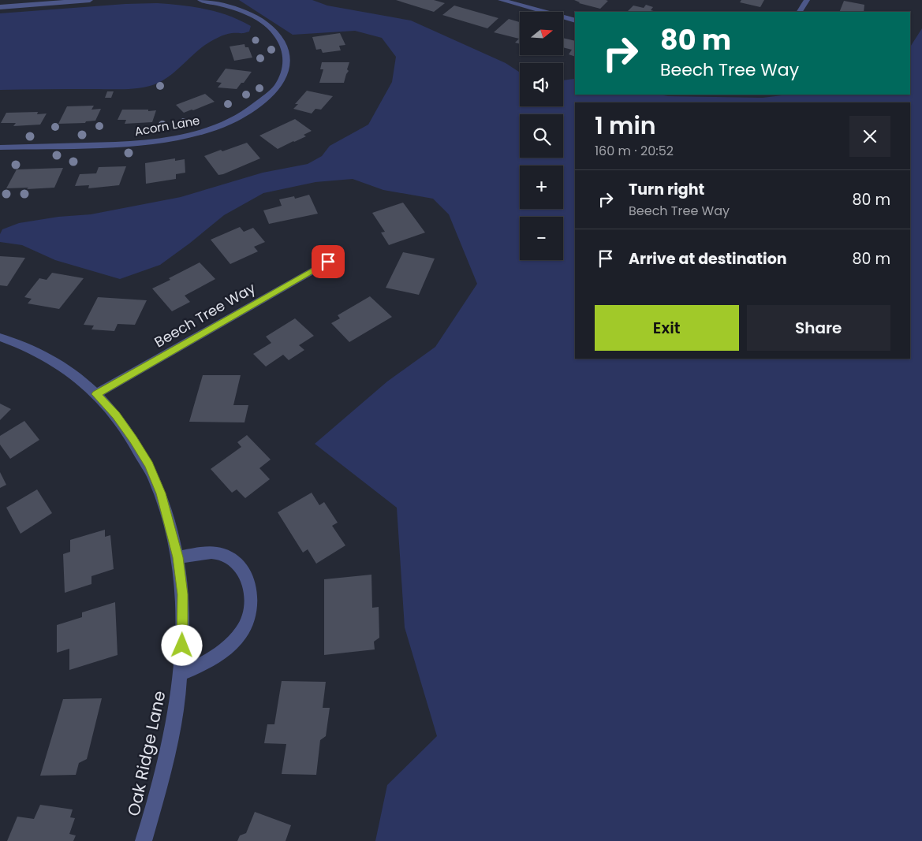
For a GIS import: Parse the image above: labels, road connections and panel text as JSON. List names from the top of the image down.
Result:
{
  "streets": {
    "street": ["Acorn Lane", "Beech Tree Way", "Oak Ridge Lane"]
  },
  "crossings": [
    ["Beech Tree Way", "Oak Ridge Lane"]
  ],
  "north": "right",
  "page": {
    "map_buttons": ["+", "−"],
    "turn": ["80 m", "Beech Tree Way"],
    "heading": ["1 min", "160 m · 20:52"],
    "list": [
      {
        "name": "Turn right",
        "note": "Beech Tree Way",
        "value": "80 m"
      },
      {
        "name": "Arrive at destination",
        "value": "80 m"
      }
    ],
    "buttons": ["Exit", "Share"]
  }
}
